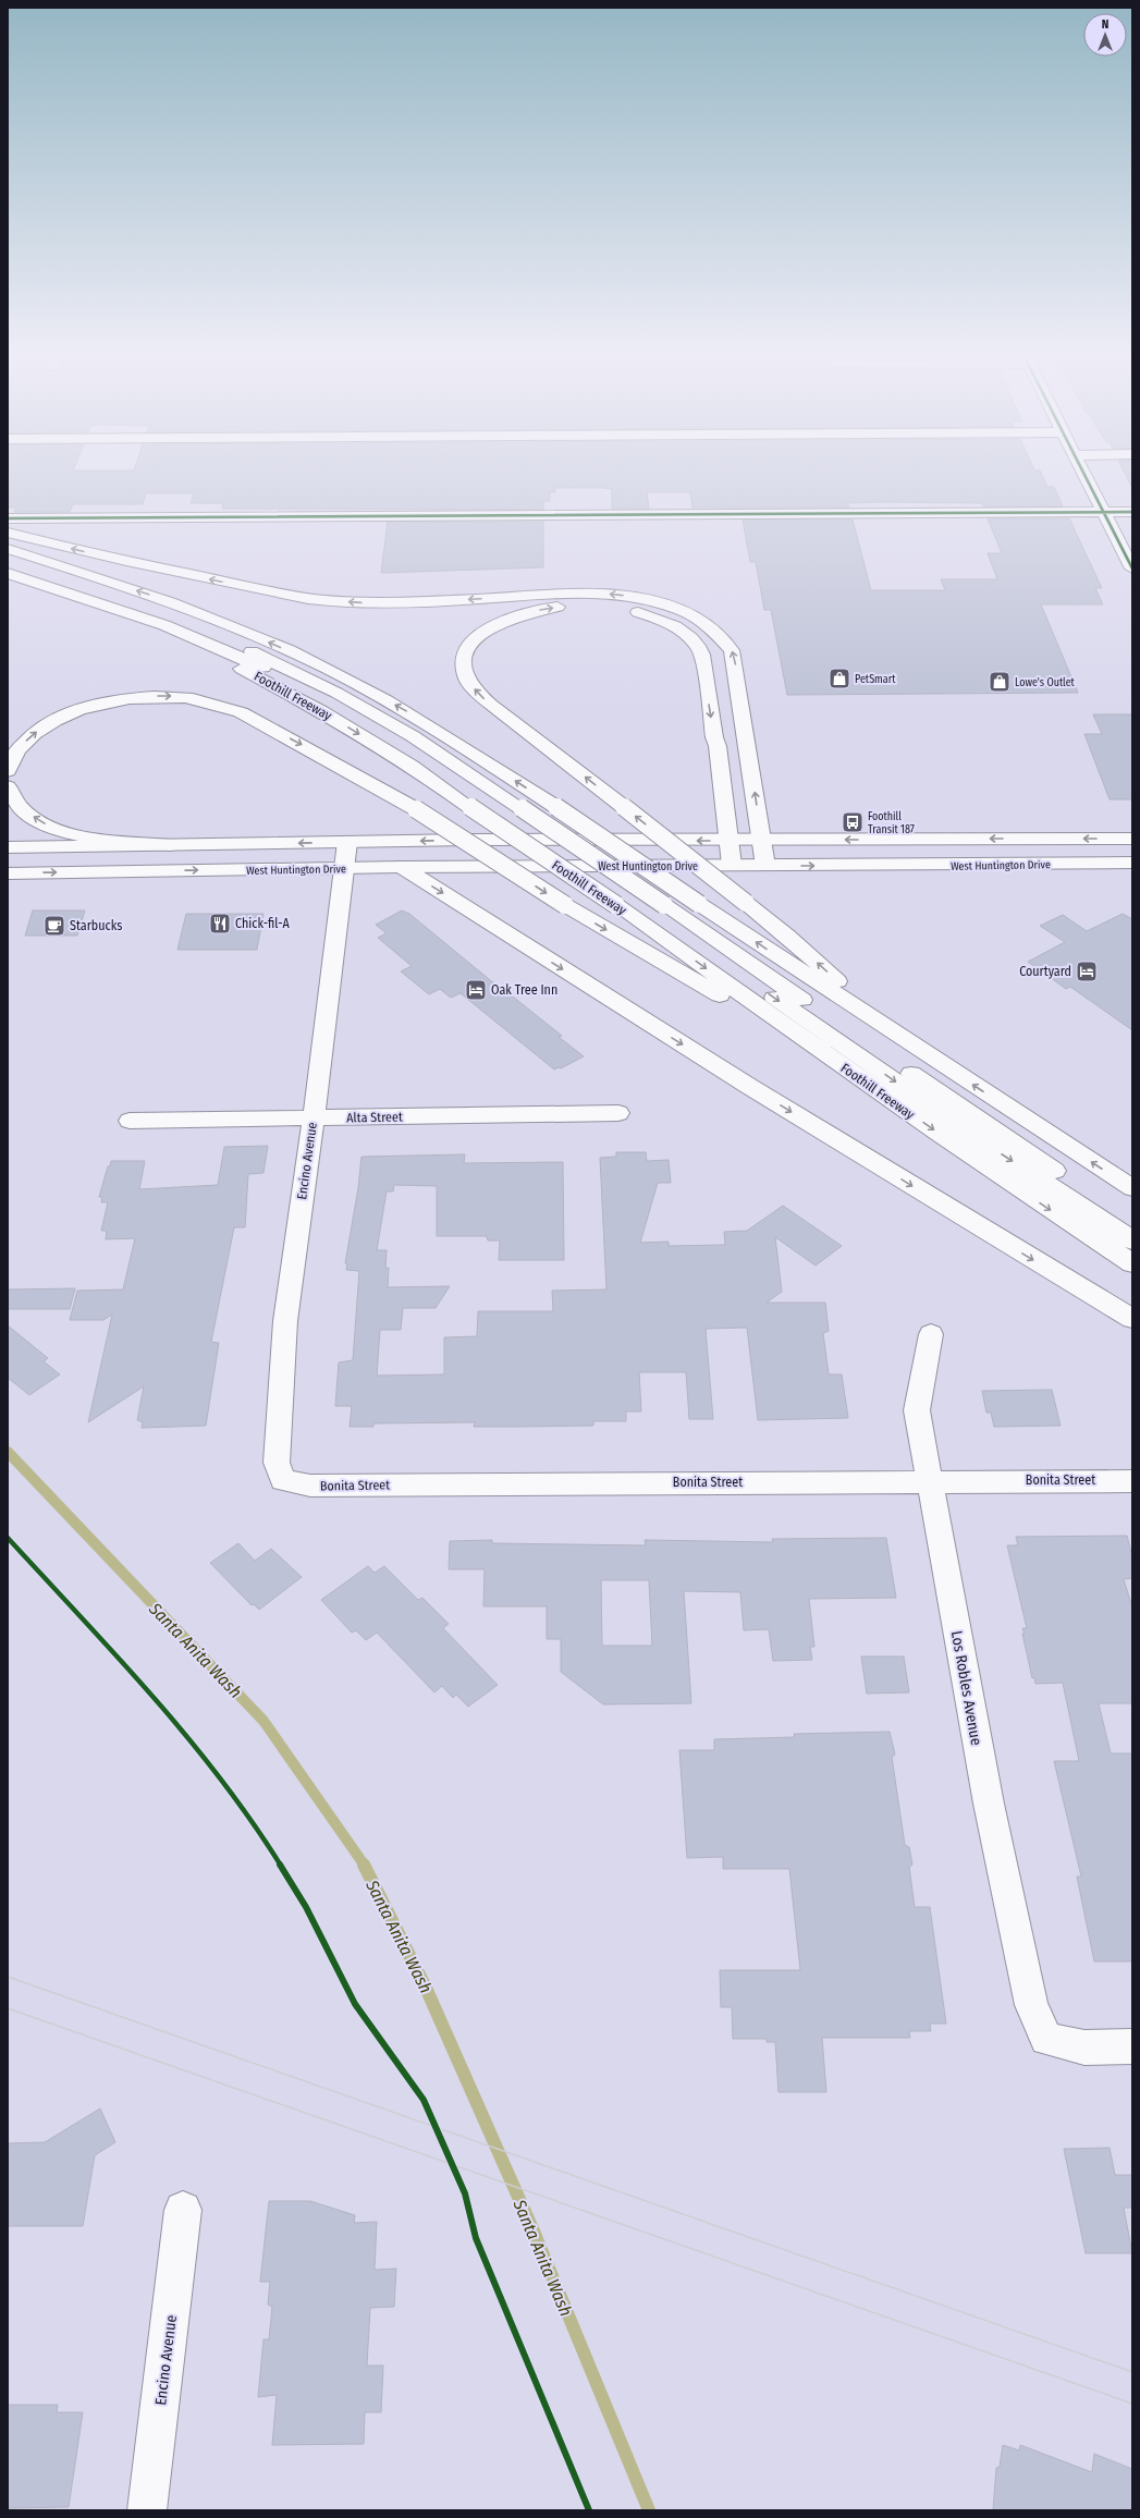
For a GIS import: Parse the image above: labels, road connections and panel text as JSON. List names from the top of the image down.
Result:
{
  "streets": {
    "main road": [
      "Foothill Freeway",
      "West Huntington Drive",
      "Alta Street",
      "Encino Avenue",
      "Bonita Street",
      "Los Robles Avenue"
    ]
  },
  "crossings": [
    ["West Huntington Drive", "Encino Avenue"],
    ["Alta Street", "Encino Avenue"],
    ["Encino Avenue", "Bonita Street"],
    ["Bonita Street", "Los Robles Avenue"]
  ],
  "water": ["Santa Anita Wash"],
  "places": {
    "shop": ["PetSmart", "Lowe's Outlet"],
    "bus stop": ["Foothill Transit 187"],
    "restaurant": ["Chick-fil-A"],
    "cafe": ["Starbucks"],
    "hotel": ["Courtyard", "Oak Tree Inn"]
  },
  "north": "top"
}
